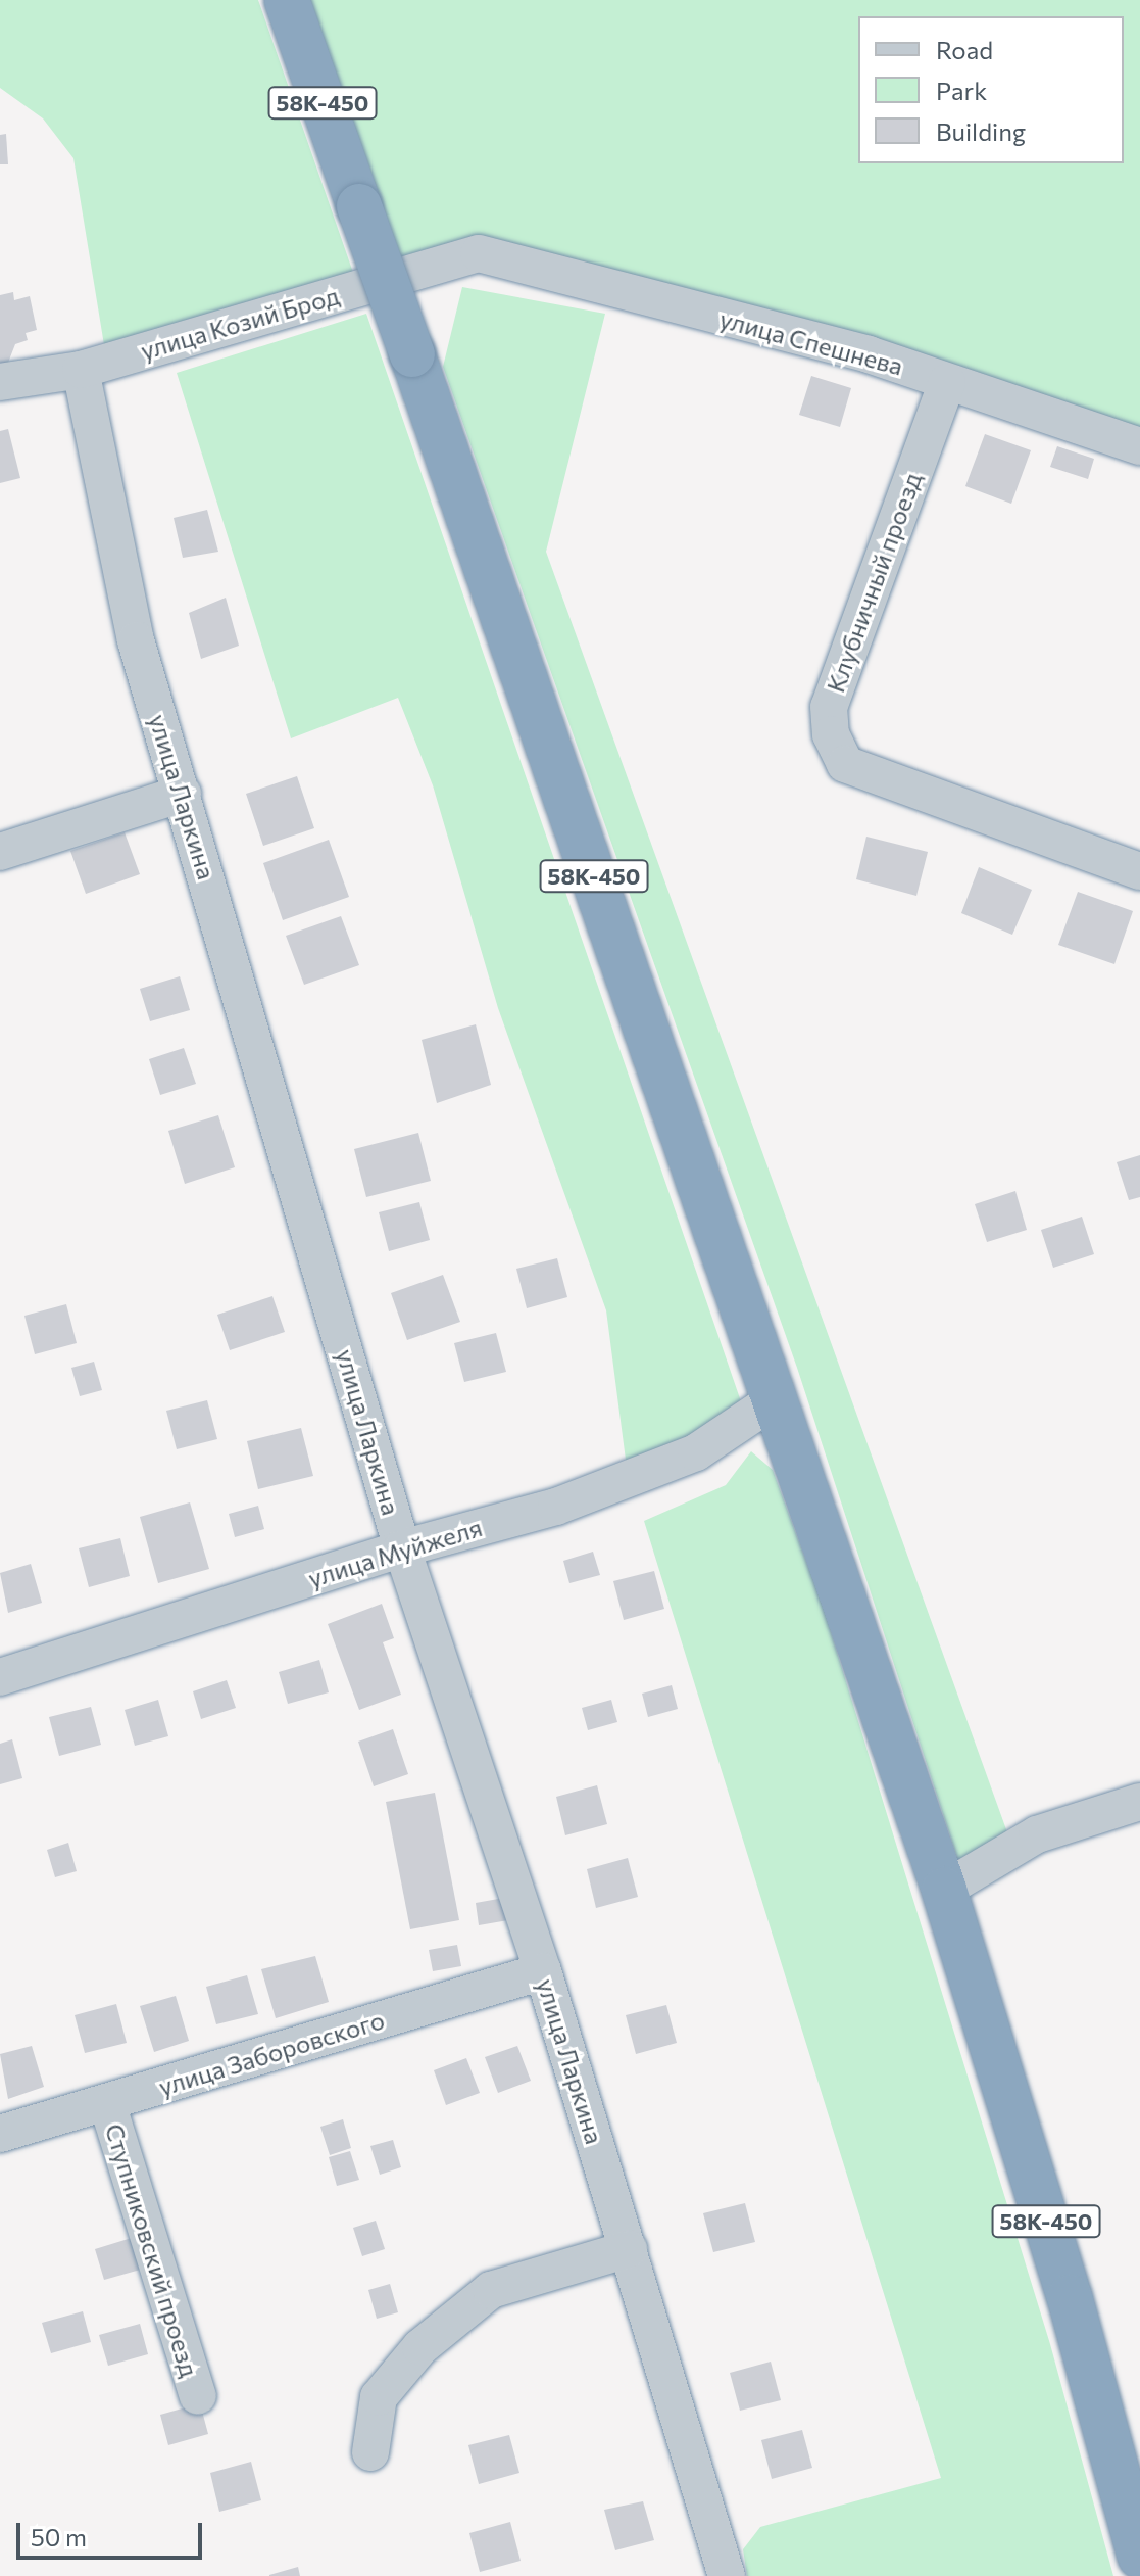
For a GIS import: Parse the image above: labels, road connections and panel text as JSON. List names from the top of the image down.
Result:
{
  "streets": {
    "highway": ["58К-450"],
    "street": [
      "улица Козий Брод",
      "улица Спешнева",
      "Клубничный проезд",
      "улица Ларкина",
      "улица Муйжеля",
      "улица Заборовского",
      "Ступниковский проезд"
    ]
  },
  "crossings": [
    ["58К-450", "улица Муйжеля"],
    ["улица Козий Брод", "улица Спешнева"],
    ["улица Козий Брод", "улица Ларкина"],
    ["улица Спешнева", "Клубничный проезд"],
    ["улица Ларкина", "улица Муйжеля"],
    ["улица Ларкина", "улица Заборовского"],
    ["улица Заборовского", "Ступниковский проезд"]
  ],
  "legend": ["Road", "Park", "Building"],
  "scale_bar": "50 m"
}
